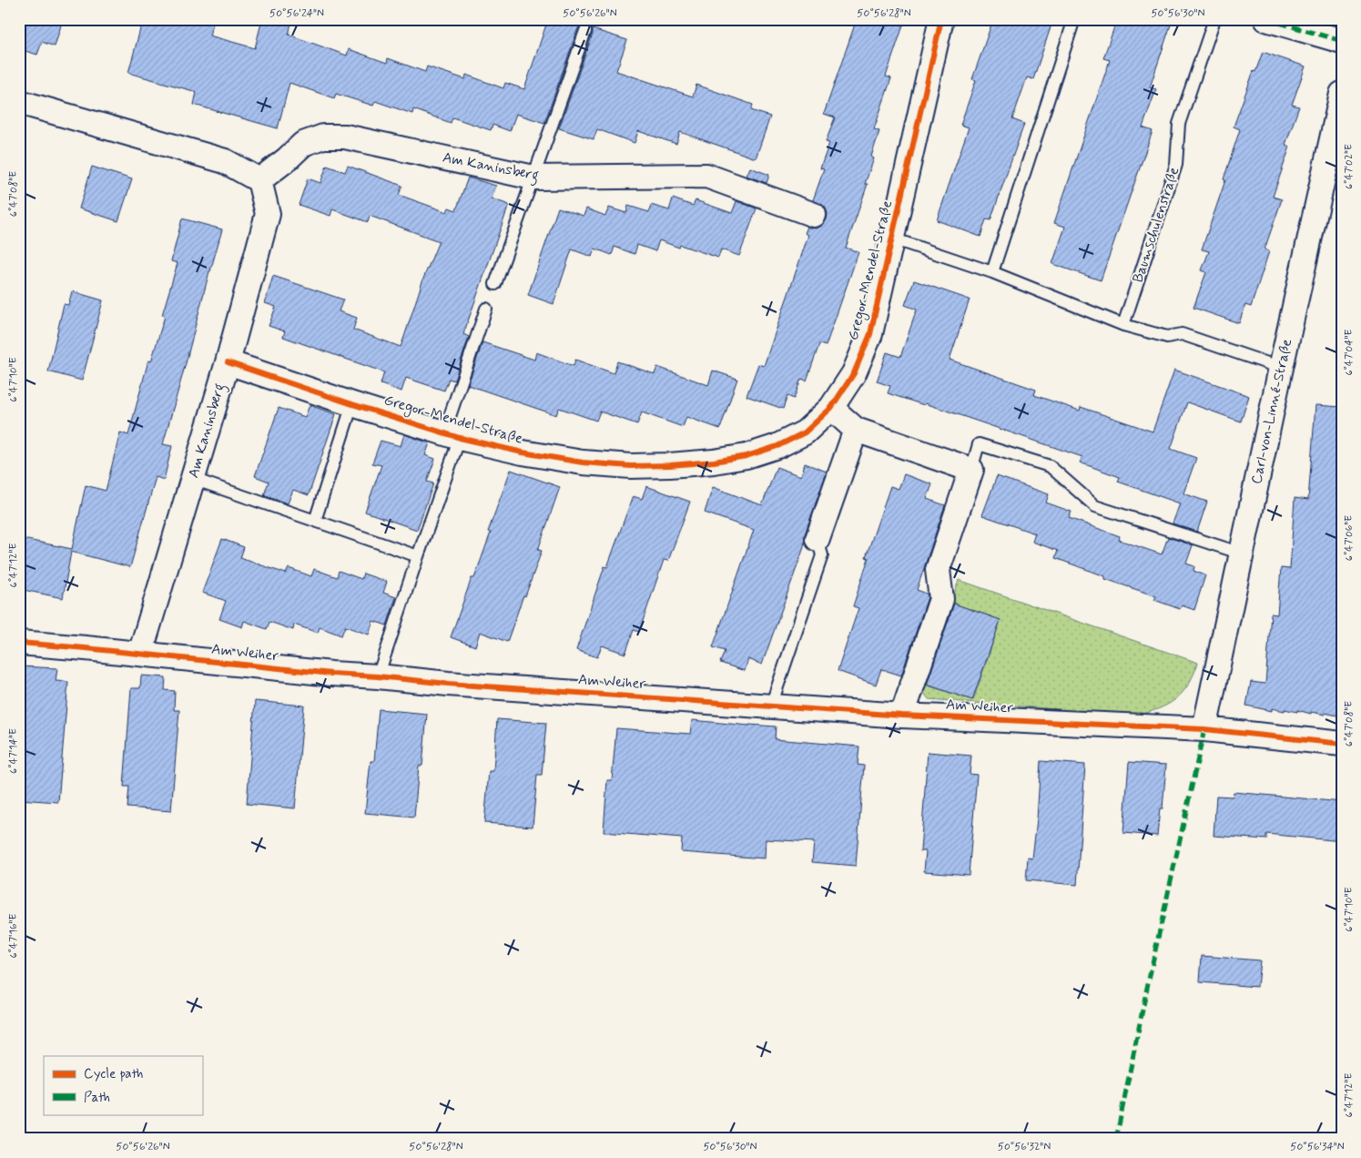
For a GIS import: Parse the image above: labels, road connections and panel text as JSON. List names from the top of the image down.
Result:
{
  "streets": {
    "street": [
      "Am Kaninsberg",
      "Gregor-Mendel-Straße",
      "Carl-von-Linné-Straße",
      "Am Weiher"
    ],
    "lane": ["Baumschulenstraße"]
  },
  "crossings": [
    ["Am Kaninsberg", "Gregor-Mendel-Straße"],
    ["Am Kaninsberg", "Am Weiher"],
    ["Carl-von-Linné-Straße", "Am Weiher"]
  ],
  "legend": ["Cycle path", "Path"],
  "coordinates": [
    "50°56'24\"N",
    "50°56'26\"N",
    "50°56'28\"N",
    "50°56'30\"N",
    "6°47'02\"E",
    "6°47'08\"E",
    "6°47'04\"E",
    "6°47'10\"E",
    "6°47'06\"E",
    "6°47'12\"E",
    "6°47'14\"E",
    "6°47'16\"E",
    "50°56'32\"N",
    "50°56'34\"N"
  ]
}
